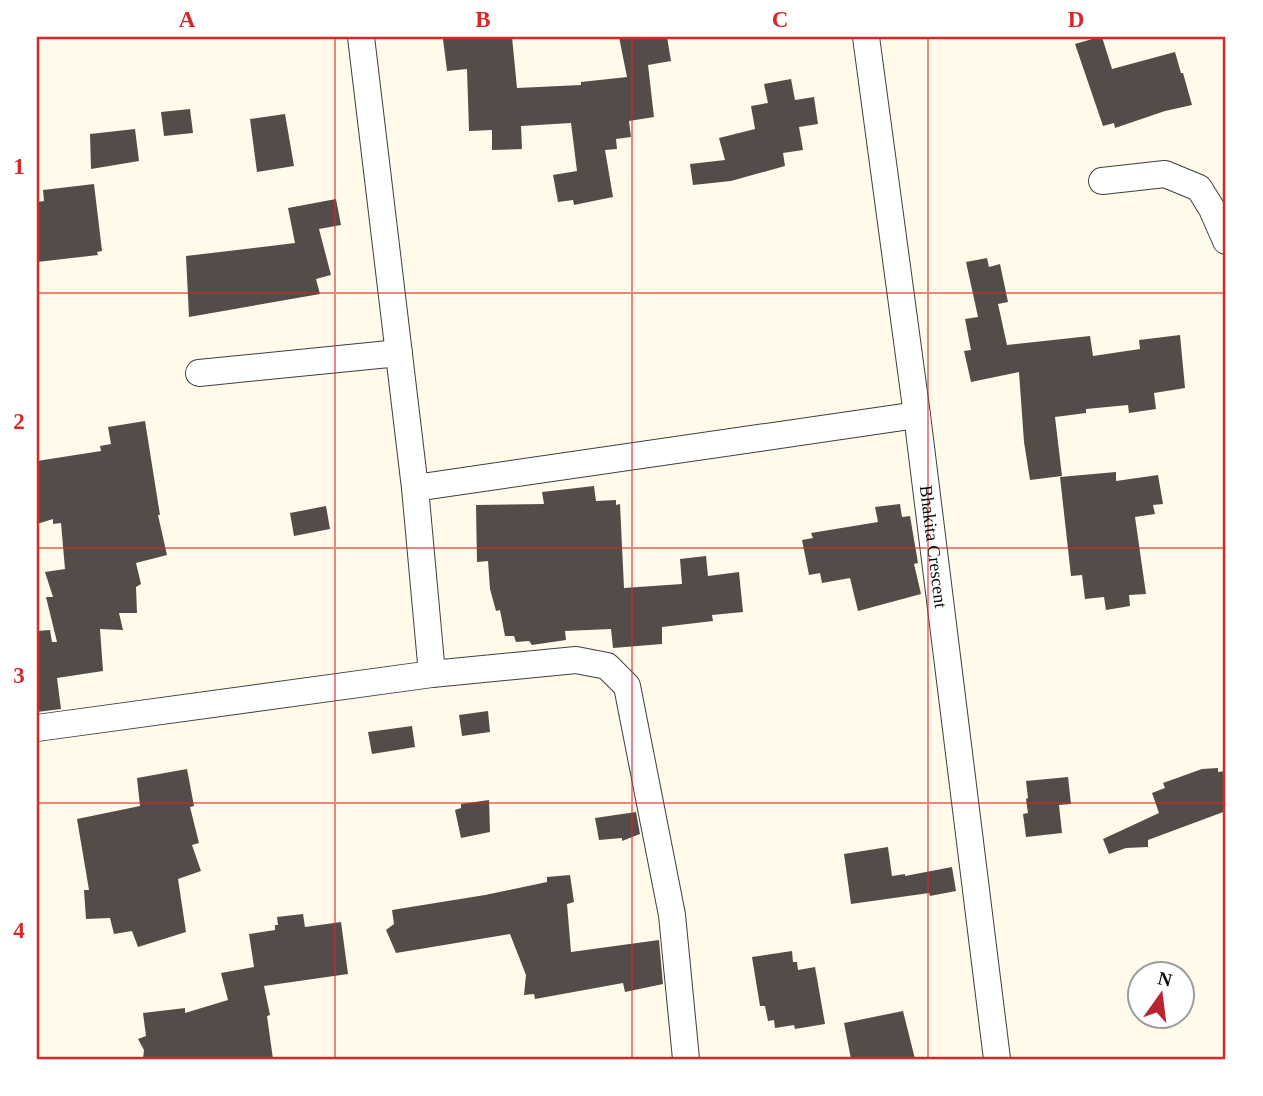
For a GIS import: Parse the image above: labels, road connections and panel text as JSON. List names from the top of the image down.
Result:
{
  "streets": {
    "street": ["Bhakita Crescent"]
  },
  "north": "top",
  "grid": {
    "columns": [
      "A",
      "B",
      "C",
      "D"
    ],
    "rows": [
      "1",
      "2",
      "3",
      "4"
    ]
  }
}
